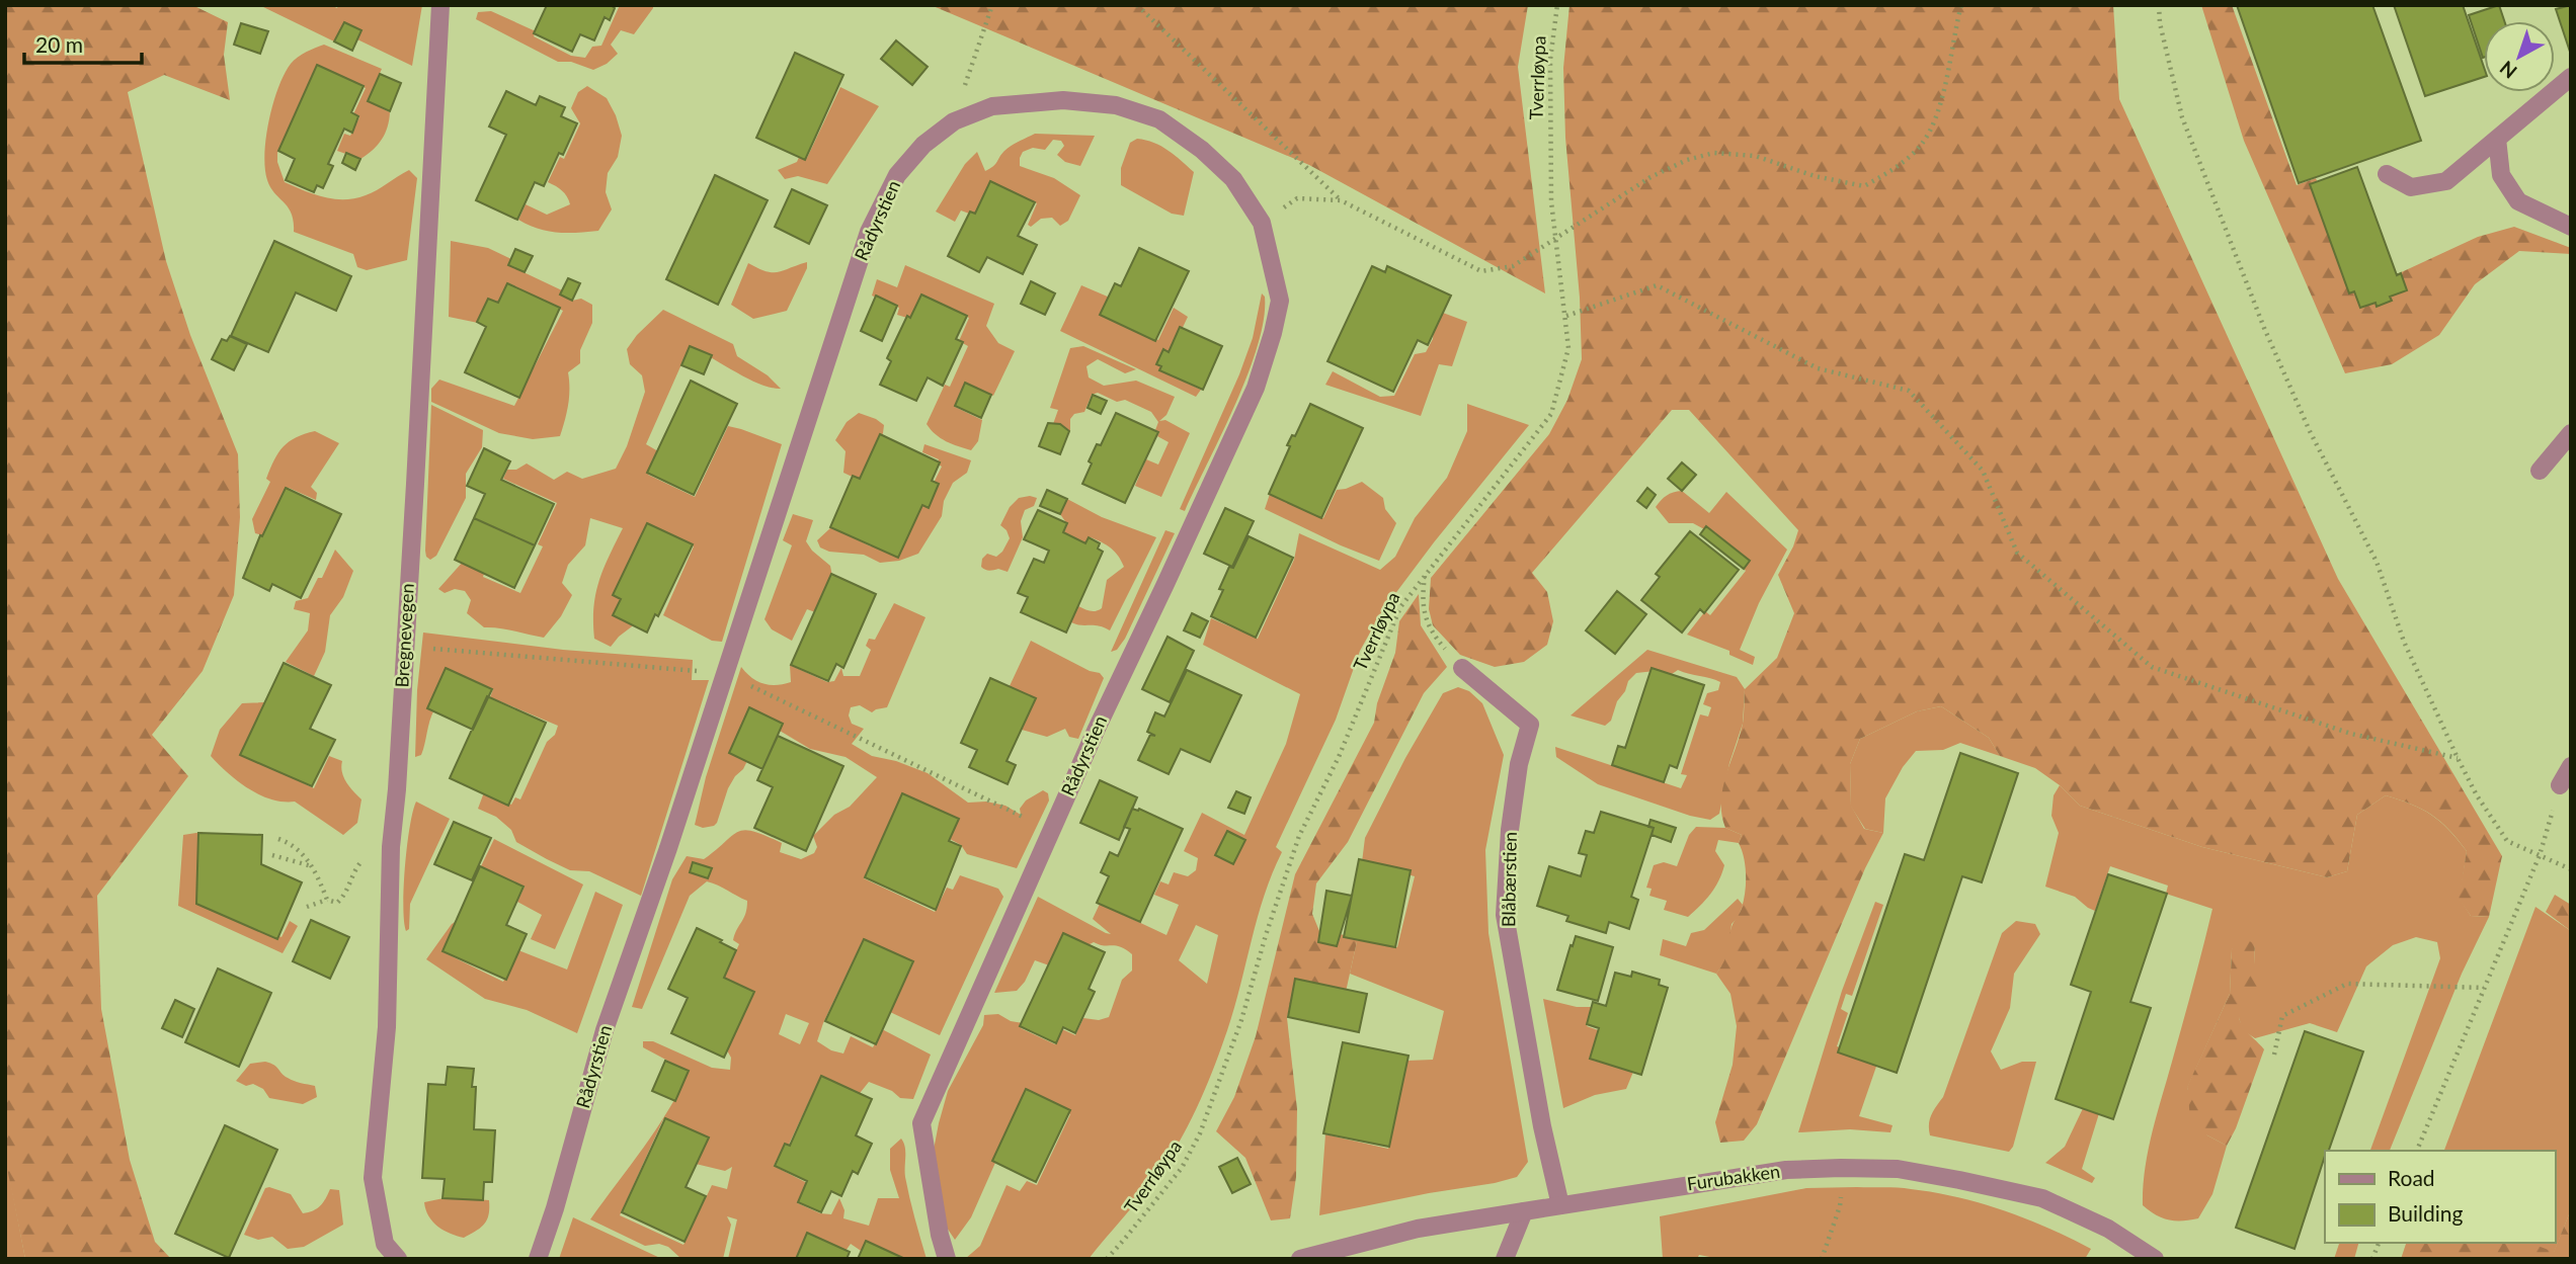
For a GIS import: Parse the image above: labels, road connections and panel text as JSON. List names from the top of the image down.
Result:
{
  "streets": {
    "street": [
      "Rådyrstien",
      "Bregnevegen",
      "Blåbærstien",
      "Furubakken"
    ],
    "path": ["Tverrløypa"]
  },
  "crossings": [
    ["Blåbærstien", "Furubakken"]
  ],
  "legend": ["Road", "Building"],
  "scale_bar": "20 m",
  "north": "bottom left"
}
